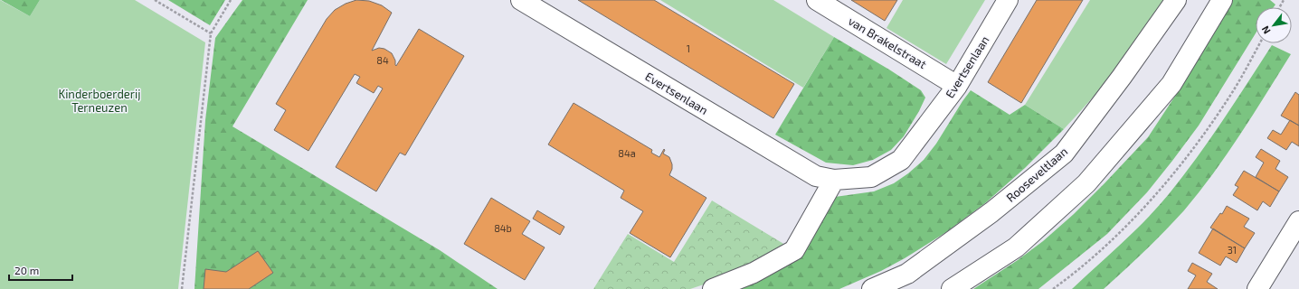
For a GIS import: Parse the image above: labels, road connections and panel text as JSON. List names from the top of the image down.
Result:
{
  "streets": {
    "street": ["van Brakelstraat", "Evertsenlaan", "Rooseveltlaan"]
  },
  "crossings": [
    ["van Brakelstraat", "Evertsenlaan"]
  ],
  "parks": ["Kinderboerderij Terneuzen"],
  "house_numbers": [
    "1",
    "84",
    "84a",
    "84b",
    "31"
  ],
  "scale_bar": "20 m",
  "north": "bottom left"
}
